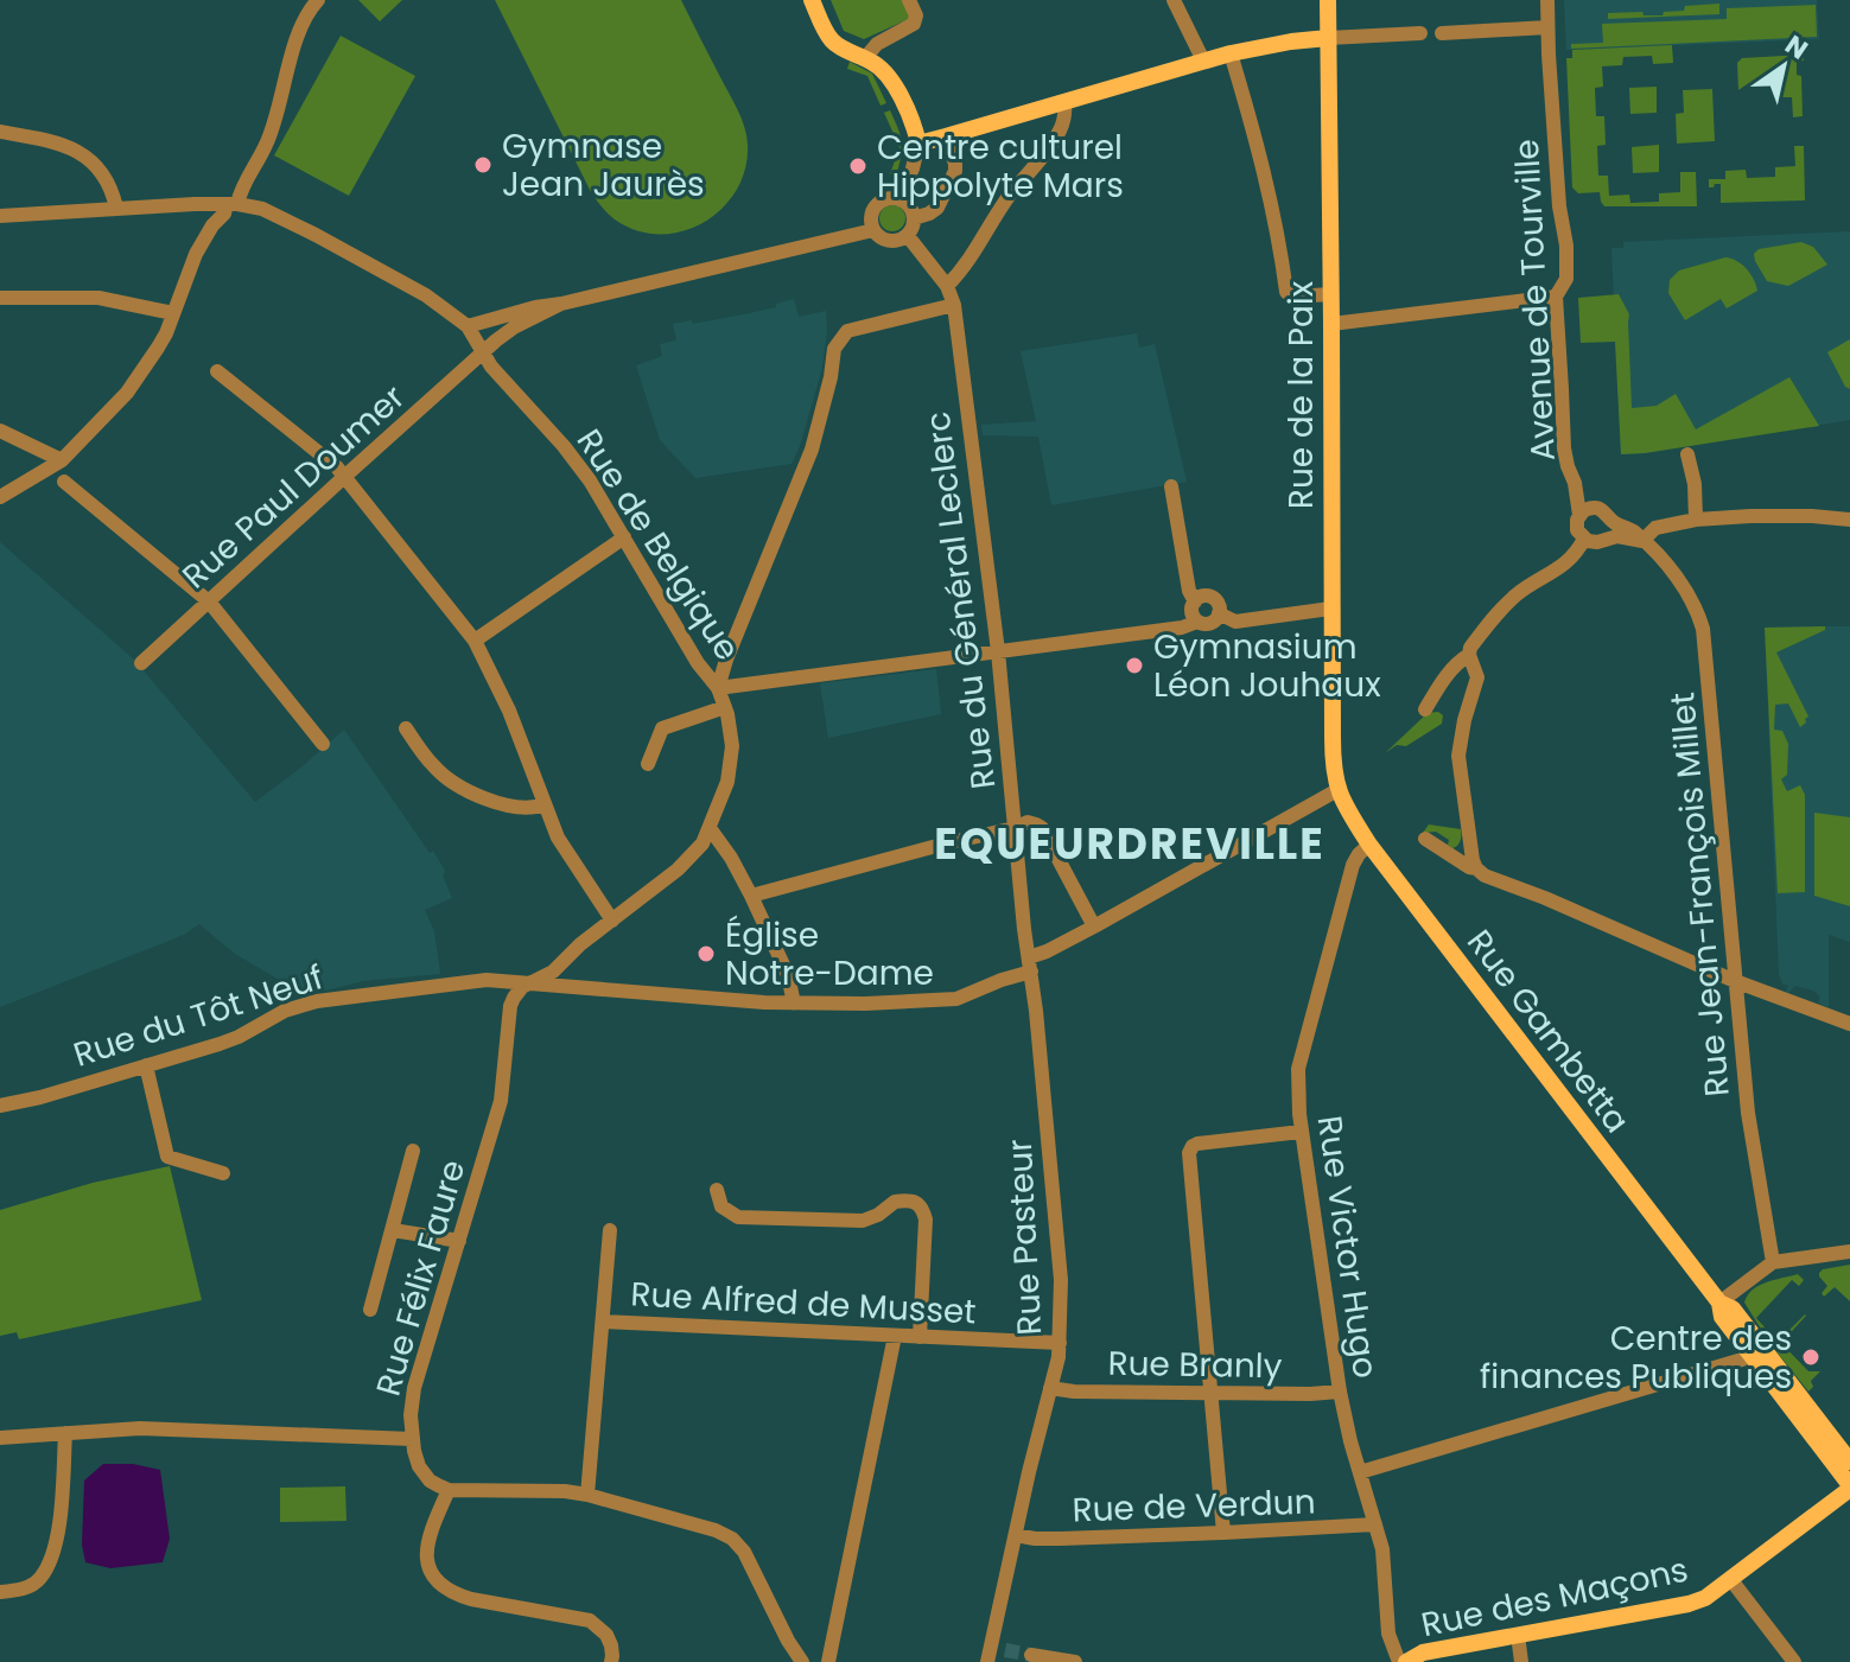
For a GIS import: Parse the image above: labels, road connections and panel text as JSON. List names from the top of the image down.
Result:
{
  "streets": {
    "main road": ["Rue de la Paix", "Rue Gambetta", "Rue des Maçons"],
    "street": [
      "Avenue de Tourville",
      "Rue Paul Doumer",
      "Rue de Belgique",
      "Rue du Général Leclerc",
      "Rue Jean-François Millet",
      "Rue du Tôt Neuf",
      "Rue Pasteur",
      "Rue Victor Hugo",
      "Rue Félix Faure",
      "Rue Alfred de Musset",
      "Rue Branly",
      "Rue de Verdun"
    ]
  },
  "crossings": [
    ["Avenue de Tourville", "Rue Jean-François Millet"],
    ["Rue de la Paix", "Rue du Tôt Neuf"],
    ["Rue de la Paix", "Rue Gambetta"],
    ["Rue Paul Doumer", "Rue de Belgique"],
    ["Rue de Belgique", "Rue du Tôt Neuf"],
    ["Rue de Belgique", "Rue Félix Faure"],
    ["Rue du Général Leclerc", "Rue du Tôt Neuf"],
    ["Rue du Général Leclerc", "Rue Pasteur"],
    ["Rue du Tôt Neuf", "Rue Gambetta"],
    ["Rue du Tôt Neuf", "Rue Pasteur"],
    ["Rue du Tôt Neuf", "Rue Félix Faure"],
    ["Rue Gambetta", "Rue Victor Hugo"],
    ["Rue Pasteur", "Rue Alfred de Musset"],
    ["Rue Pasteur", "Rue Branly"],
    ["Rue Pasteur", "Rue de Verdun"],
    ["Rue Victor Hugo", "Rue Branly"],
    ["Rue Victor Hugo", "Rue de Verdun"]
  ],
  "districts": ["EQUEURDREVILLE"],
  "places": [
    "Gymnase Jean Jaurès",
    "Centre culturel Hippolyte Mars",
    "Gymnasium Léon Jouhaux",
    "Église Notre-Dame",
    "Centre des finances Publiques"
  ],
  "north": "top right"
}
